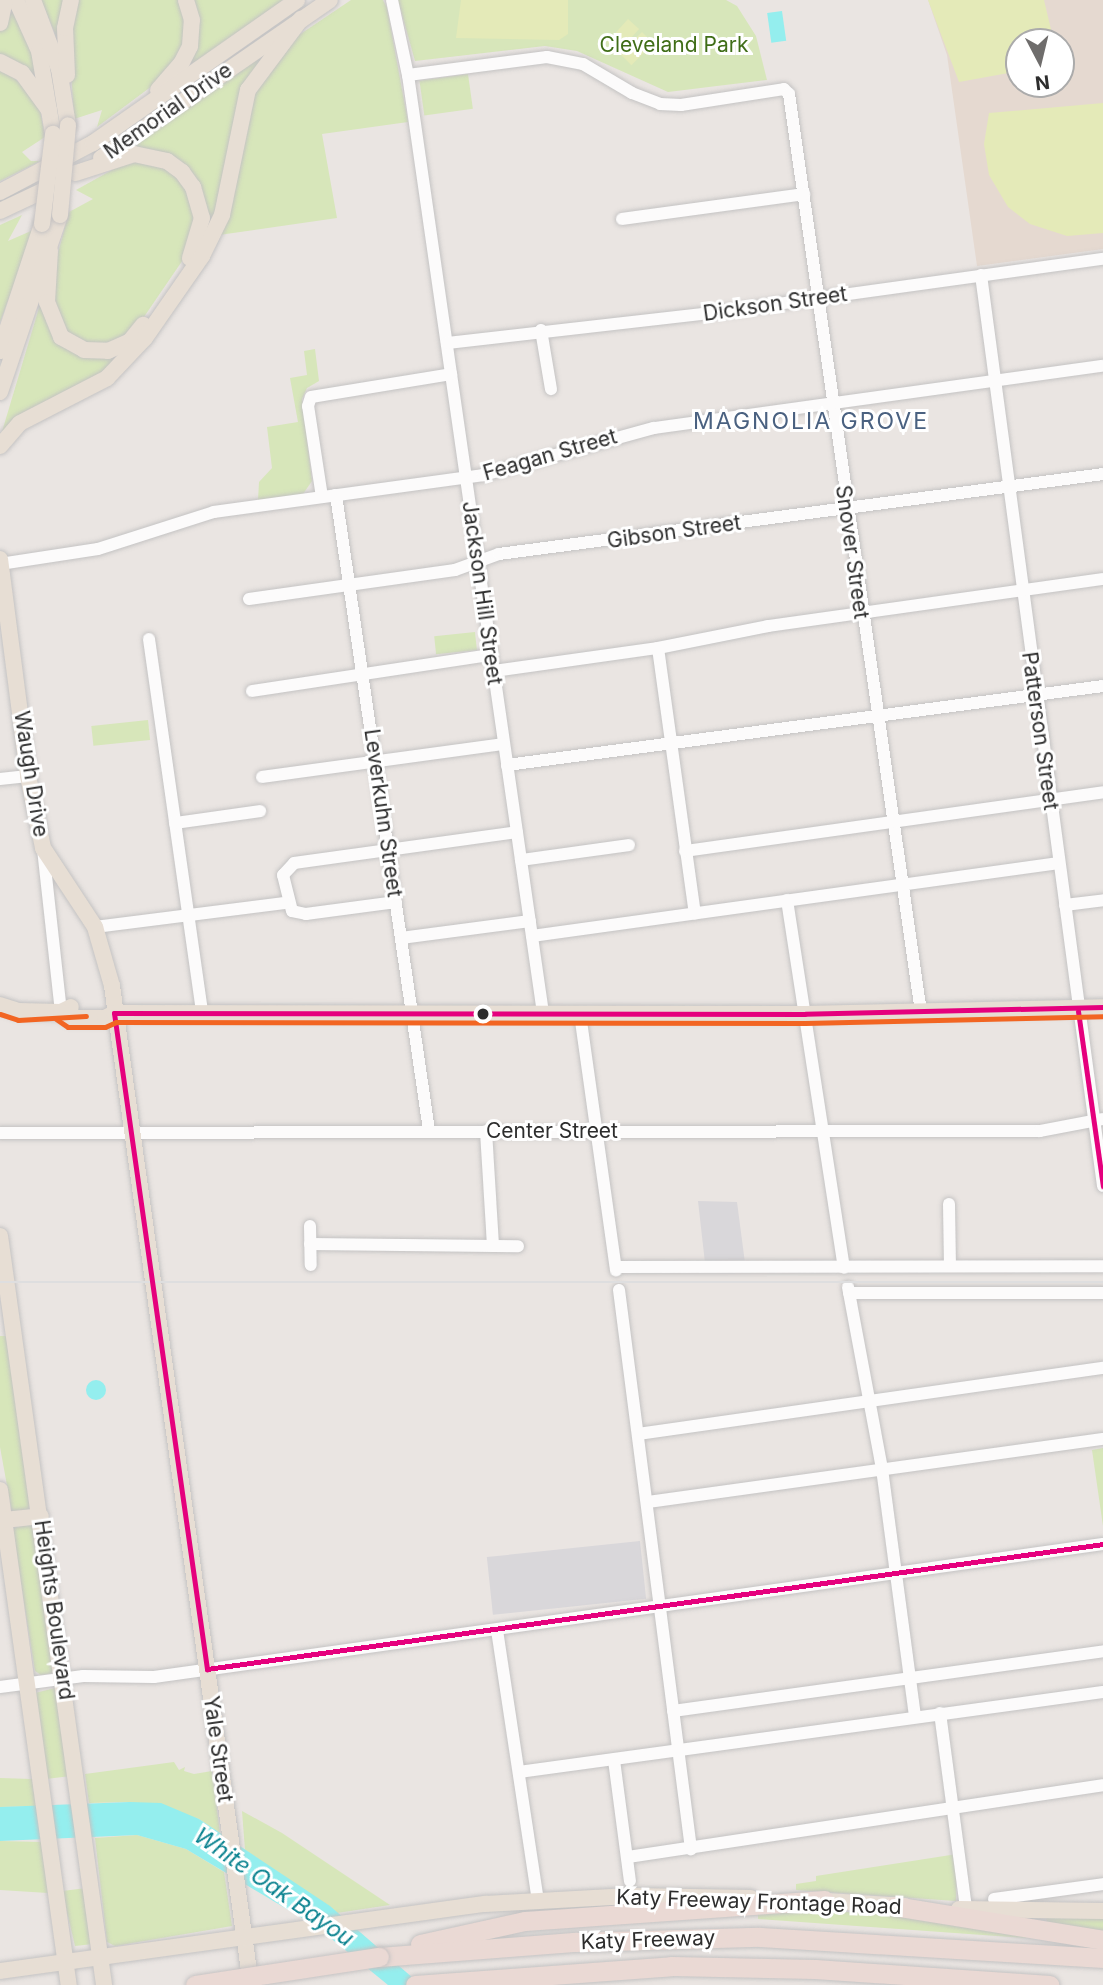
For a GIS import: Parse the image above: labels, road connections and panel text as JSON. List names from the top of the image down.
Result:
{
  "streets": {
    "highway": ["Katy Freeway"],
    "main road": [
      "Memorial Drive",
      "Waugh Drive",
      "Heights Boulevard",
      "Yale Street",
      "Katy Freeway Frontage Road"
    ],
    "street": [
      "Dickson Street",
      "Feagan Street",
      "Gibson Street",
      "Snover Street",
      "Jackson Hill Street",
      "Patterson Street",
      "Leverkuhn Street",
      "Center Street"
    ]
  },
  "crossings": [
    ["Dickson Street", "Snover Street"],
    ["Dickson Street", "Jackson Hill Street"],
    ["Dickson Street", "Patterson Street"],
    ["Feagan Street", "Snover Street"],
    ["Feagan Street", "Jackson Hill Street"],
    ["Feagan Street", "Patterson Street"],
    ["Feagan Street", "Waugh Drive"],
    ["Feagan Street", "Leverkuhn Street"],
    ["Gibson Street", "Snover Street"],
    ["Gibson Street", "Jackson Hill Street"],
    ["Gibson Street", "Patterson Street"],
    ["Gibson Street", "Leverkuhn Street"],
    ["Snover Street", "Jackson Hill Street"],
    ["Patterson Street", "Center Street"],
    ["Waugh Drive", "Yale Street"],
    ["Leverkuhn Street", "Center Street"],
    ["Center Street", "Yale Street"],
    ["Heights Boulevard", "Katy Freeway Frontage Road"],
    ["Yale Street", "Katy Freeway Frontage Road"]
  ],
  "districts": ["MAGNOLIA GROVE"],
  "water": ["White Oak Bayou"],
  "parks": ["Cleveland Park"],
  "north": "bottom"
}
